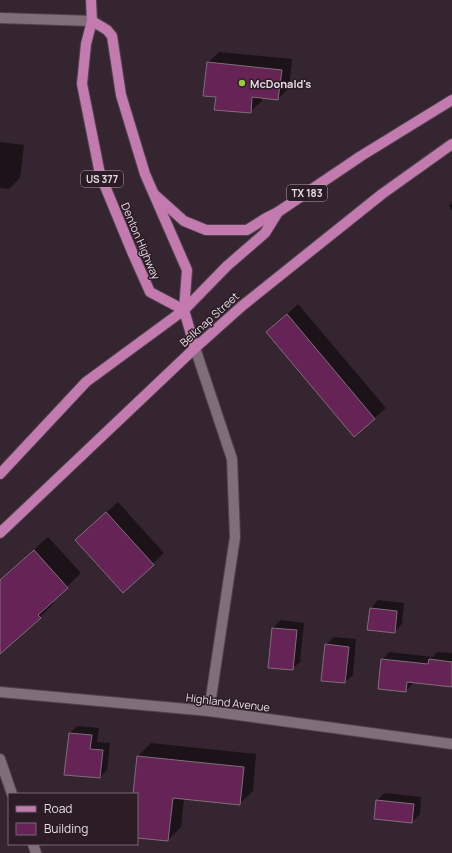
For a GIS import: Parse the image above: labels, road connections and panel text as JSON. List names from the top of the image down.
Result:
{
  "streets": {
    "main road": [
      "US 377",
      "TX 183",
      "Denton Highway",
      "Belknap Street"
    ],
    "street": ["Highland Avenue"]
  },
  "crossings": [
    ["TX 183", "Denton Highway"]
  ],
  "places": ["McDonald's"],
  "legend": ["Road", "Building"]
}
